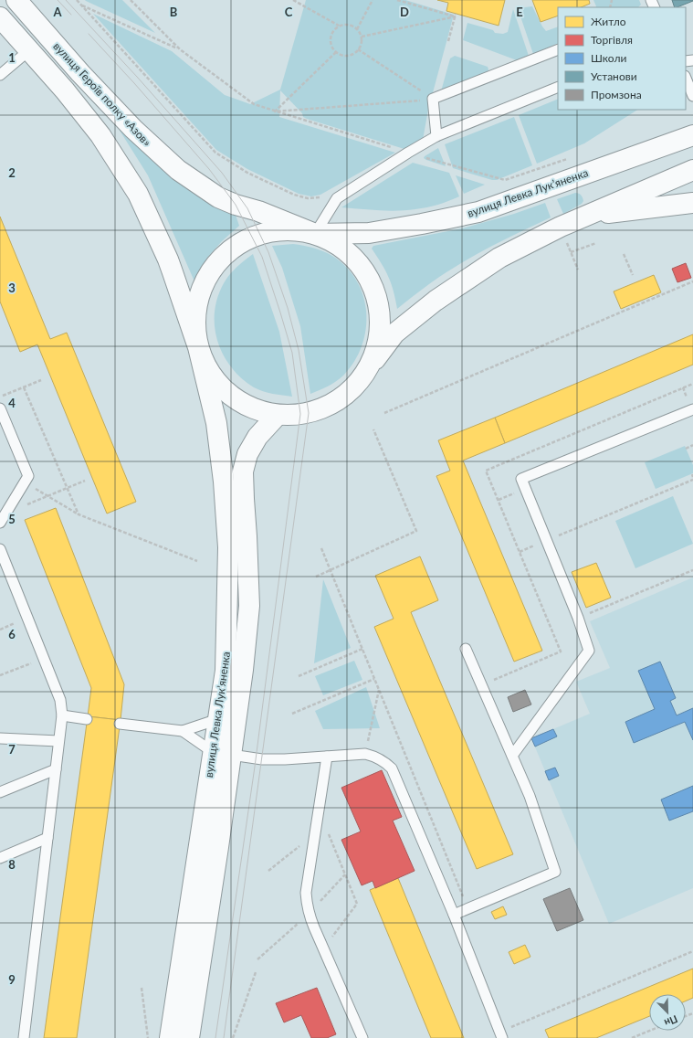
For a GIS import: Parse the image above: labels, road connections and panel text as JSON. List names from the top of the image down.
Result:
{
  "streets": {
    "main road": ["вулиця Героїв полку «Азов»", "вулиця Левка Лукʼяненка"]
  },
  "crossings": [
    ["вулиця Героїв полку «Азов»", "вулиця Левка Лукʼяненка"]
  ],
  "legend": [
    "Житло",
    "Торгівля",
    "Школи",
    "Установи",
    "Промзона"
  ],
  "north": "bottom right",
  "grid": {
    "columns": [
      "A",
      "B",
      "C",
      "D",
      "E"
    ],
    "rows": [
      "1",
      "2",
      "3",
      "4",
      "5",
      "6",
      "7",
      "8",
      "9"
    ]
  }
}
